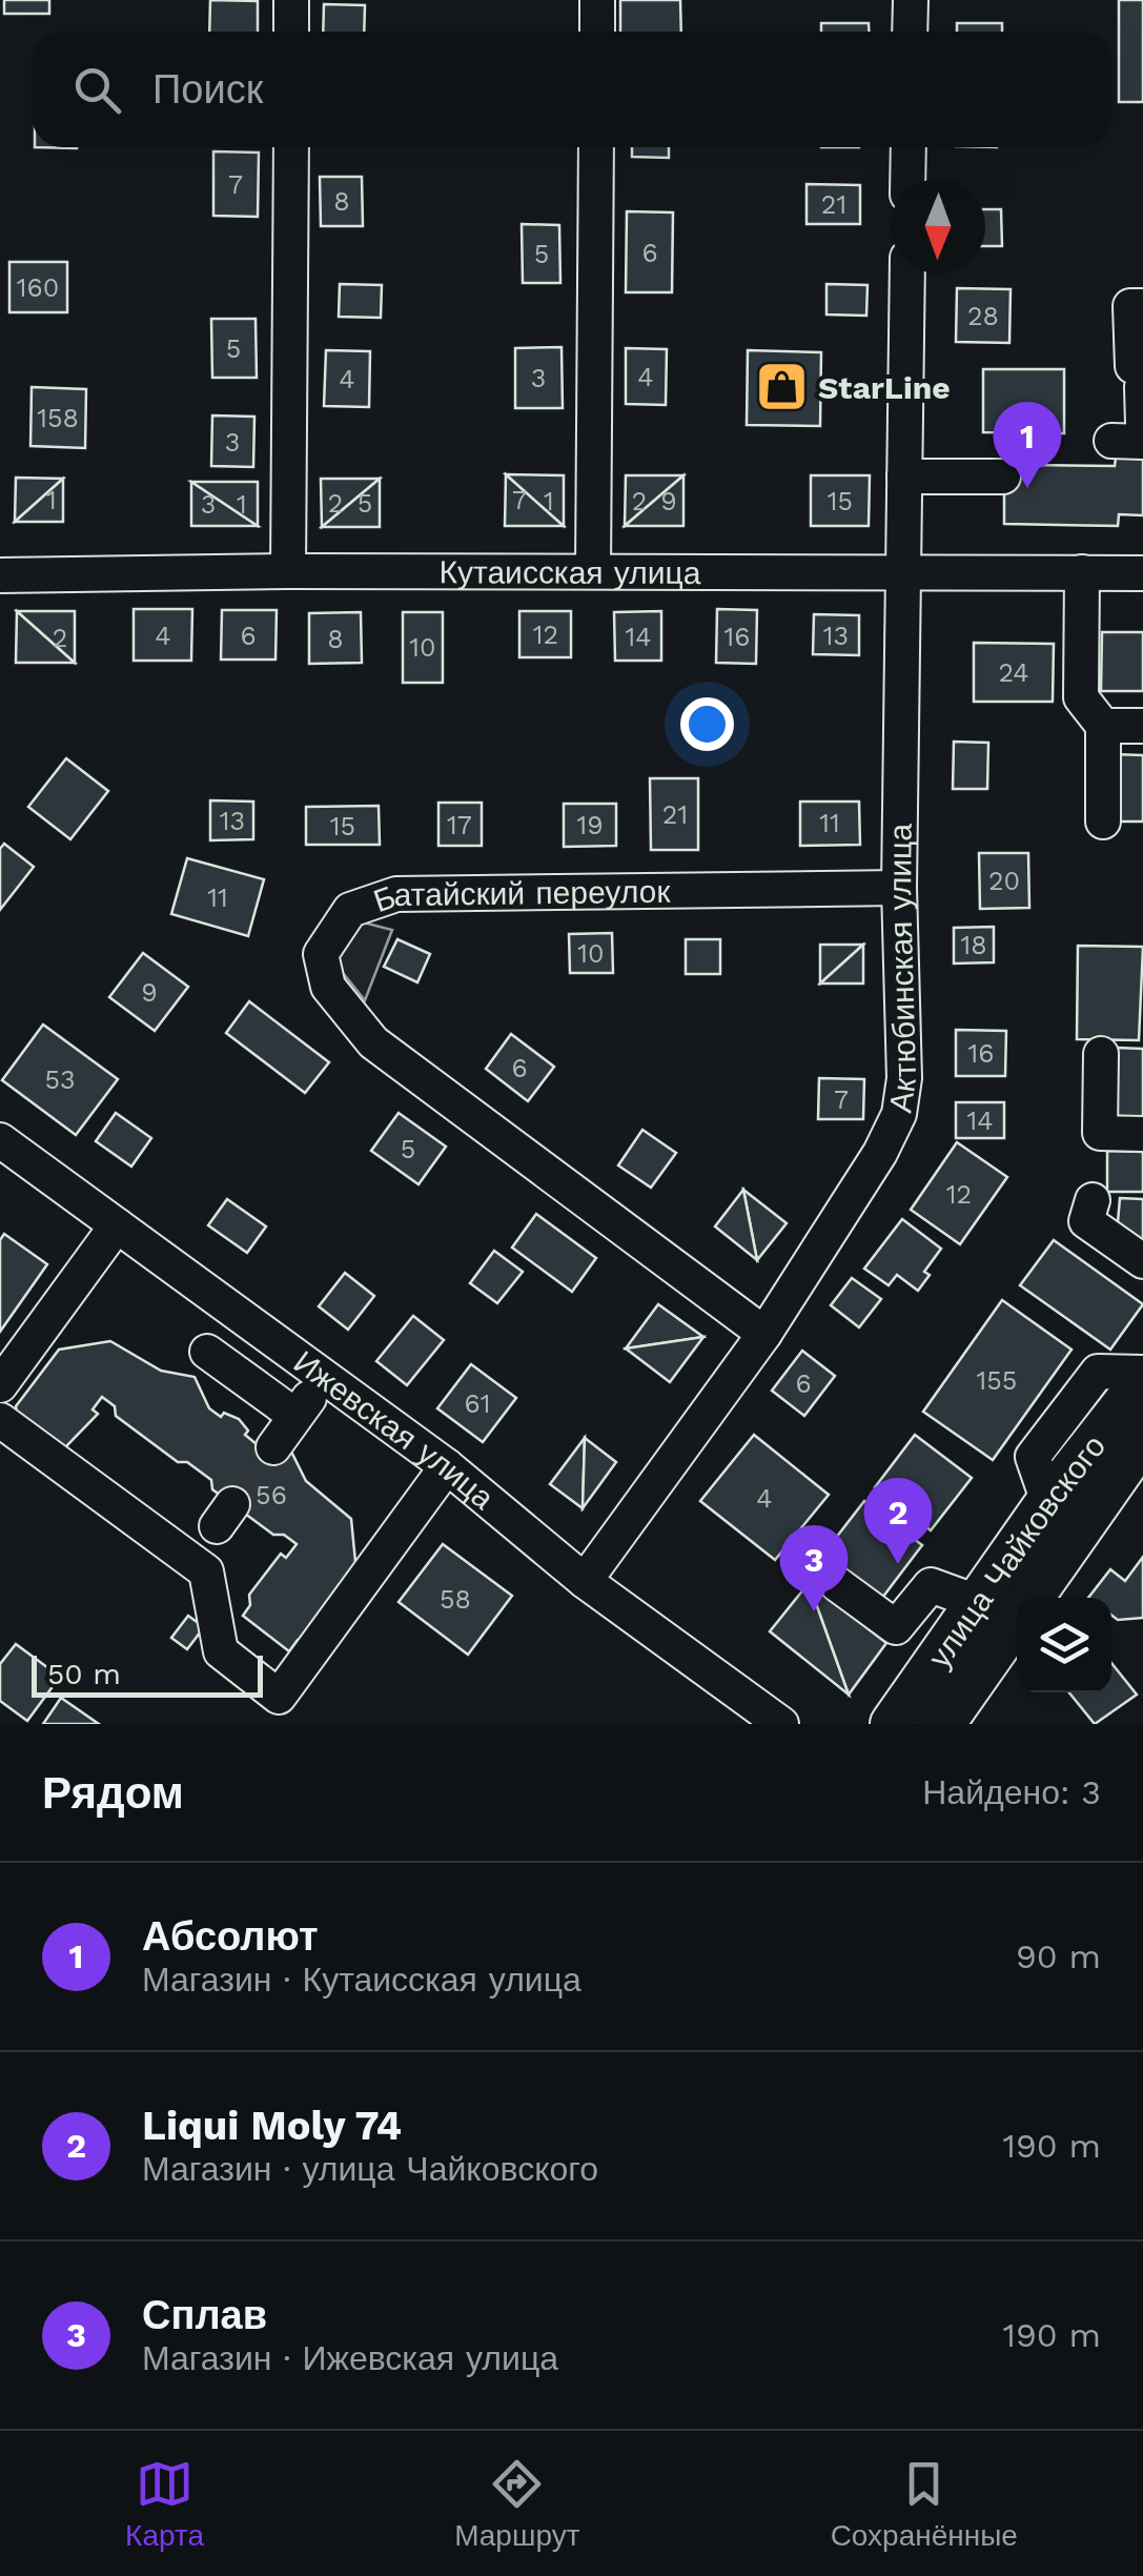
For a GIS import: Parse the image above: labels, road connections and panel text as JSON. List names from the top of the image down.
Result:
{
  "streets": {
    "main road": ["улица Чайковского"],
    "street": [
      "Кутаисская улица",
      "Батайский переулок",
      "Актюбинская улица",
      "Ижевская улица"
    ]
  },
  "crossings": [
    ["Кутаисская улица", "Актюбинская улица"],
    ["Батайский переулок", "Актюбинская улица"],
    ["Актюбинская улица", "Ижевская улица"]
  ],
  "places": {
    "shop": ["StarLine"]
  },
  "house_numbers": [
    "7",
    "8",
    "21",
    "6",
    "5",
    "160",
    "28",
    "5",
    "4",
    "3",
    "4",
    "158",
    "3",
    "1",
    "7",
    "1",
    "2",
    "9",
    "15",
    "2",
    "5",
    "3",
    "1",
    "12",
    "4",
    "6",
    "13",
    "14",
    "16",
    "2",
    "8",
    "10",
    "24",
    "21",
    "13",
    "11",
    "17",
    "19",
    "15",
    "20",
    "11",
    "18",
    "10",
    "9",
    "16",
    "6",
    "53",
    "7",
    "14",
    "5",
    "12",
    "155",
    "6",
    "61",
    "56",
    "4",
    "58"
  ],
  "scale_bar": "50 m",
  "north": "bottom",
  "page": {
    "search": "Поиск",
    "pins": ["1", "2", "3"],
    "scale": "50 m",
    "heading": ["Рядом", "Найдено: 3"],
    "list": [
      {
        "mark": "1",
        "name": "Абсолют",
        "note": "Магазин · Кутаисская улица",
        "value": "90 m"
      },
      {
        "mark": "2",
        "name": "Liqui Moly 74",
        "note": "Магазин · улица Чайковского",
        "value": "190 m"
      },
      {
        "mark": "3",
        "name": "Сплав",
        "note": "Магазин · Ижевская улица",
        "value": "190 m"
      }
    ],
    "nav": ["Карта", "Маршрут", "Сохранённые"]
  }
}
